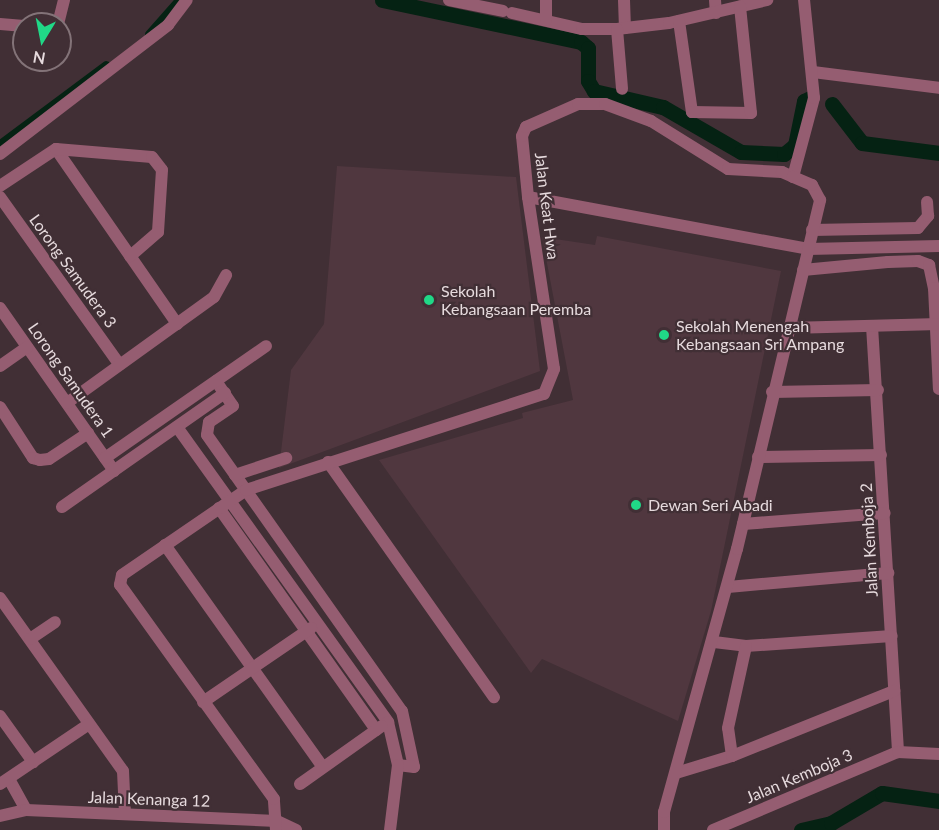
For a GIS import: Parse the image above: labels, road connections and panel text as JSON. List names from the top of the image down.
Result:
{
  "streets": {
    "street": [
      "Jalan Keat Hwa",
      "Lorong Samudera 3",
      "Lorong Samudera 1",
      "Jalan Kemboja 2",
      "Jalan Kemboja 3",
      "Jalan Kenanga 12"
    ]
  },
  "crossings": [
    ["Jalan Keat Hwa", "Jalan Kenanga 12"],
    ["Jalan Kemboja 2", "Jalan Kemboja 3"]
  ],
  "places": ["Sekolah Kebangsaan Peremba", "Sekolah Menengah Kebangsaan Sri Ampang", "Dewan Seri Abadi"],
  "north": "bottom"
}
